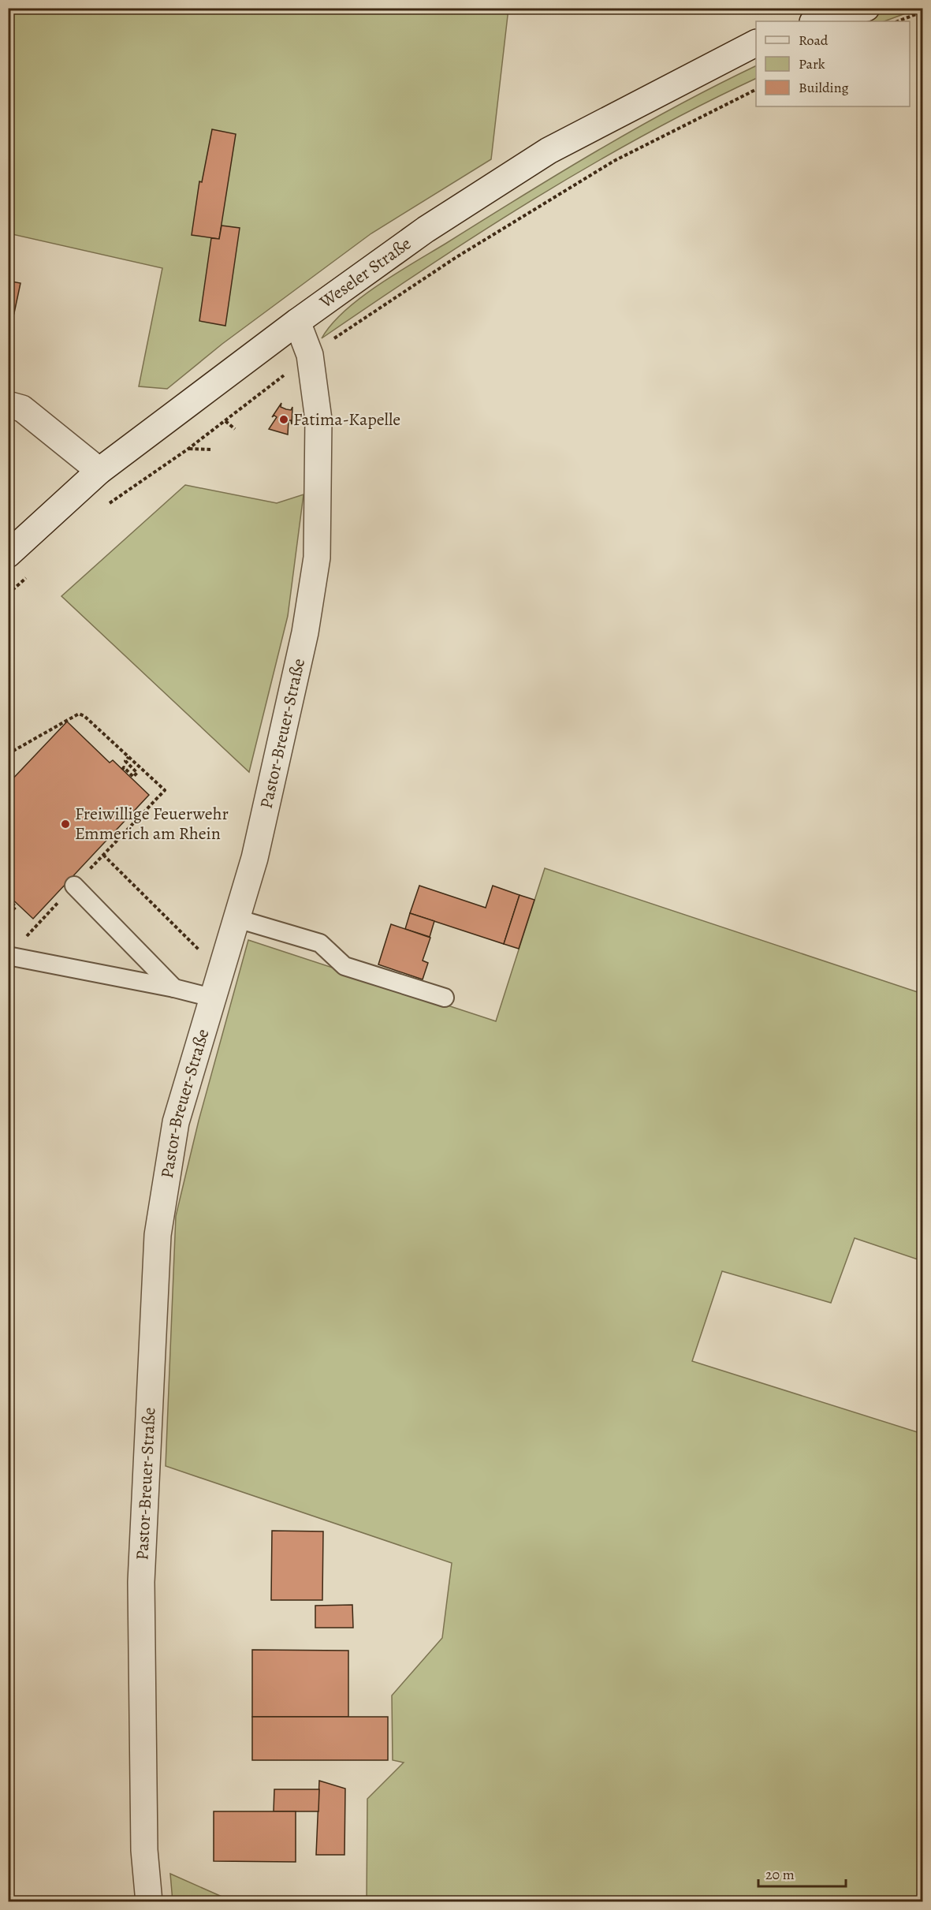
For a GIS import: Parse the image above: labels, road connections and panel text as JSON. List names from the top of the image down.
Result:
{
  "streets": {
    "street": ["Weseler Straße", "Pastor-Breuer-Straße"]
  },
  "crossings": [
    ["Weseler Straße", "Pastor-Breuer-Straße"]
  ],
  "places": ["Fatima-Kapelle", "Freiwillige Feuerwehr Emmerich am Rhein"],
  "legend": ["Road", "Park", "Building"],
  "scale_bar": "20 m"
}
